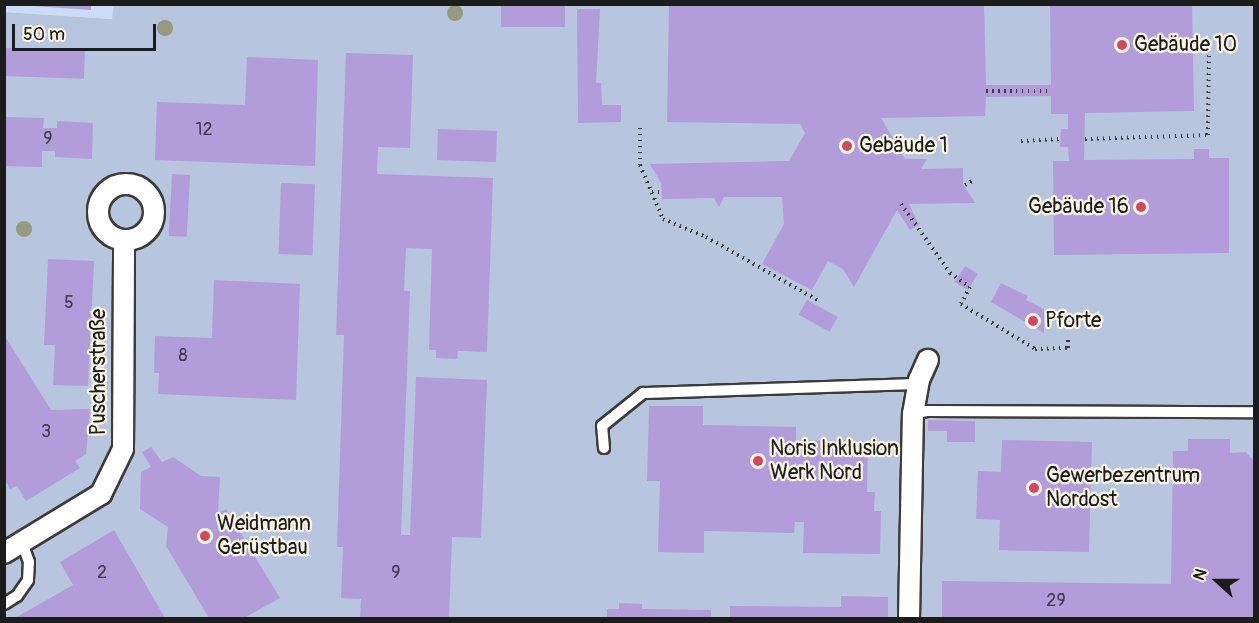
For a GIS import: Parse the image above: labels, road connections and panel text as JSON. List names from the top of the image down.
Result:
{
  "streets": {
    "street": ["Puscherstraße"]
  },
  "places": [
    "Gebäude 10",
    "Gebäude 1",
    "Gebäude 16",
    "Pforte",
    "Noris Inklusion Werk Nord",
    "Gewerbezentrum Nordost",
    "Weidmann Gerüstbau"
  ],
  "house_numbers": [
    "12",
    "9",
    "5",
    "8",
    "3",
    "2",
    "9",
    "29"
  ],
  "scale_bar": "50 m",
  "north": "left"
}
